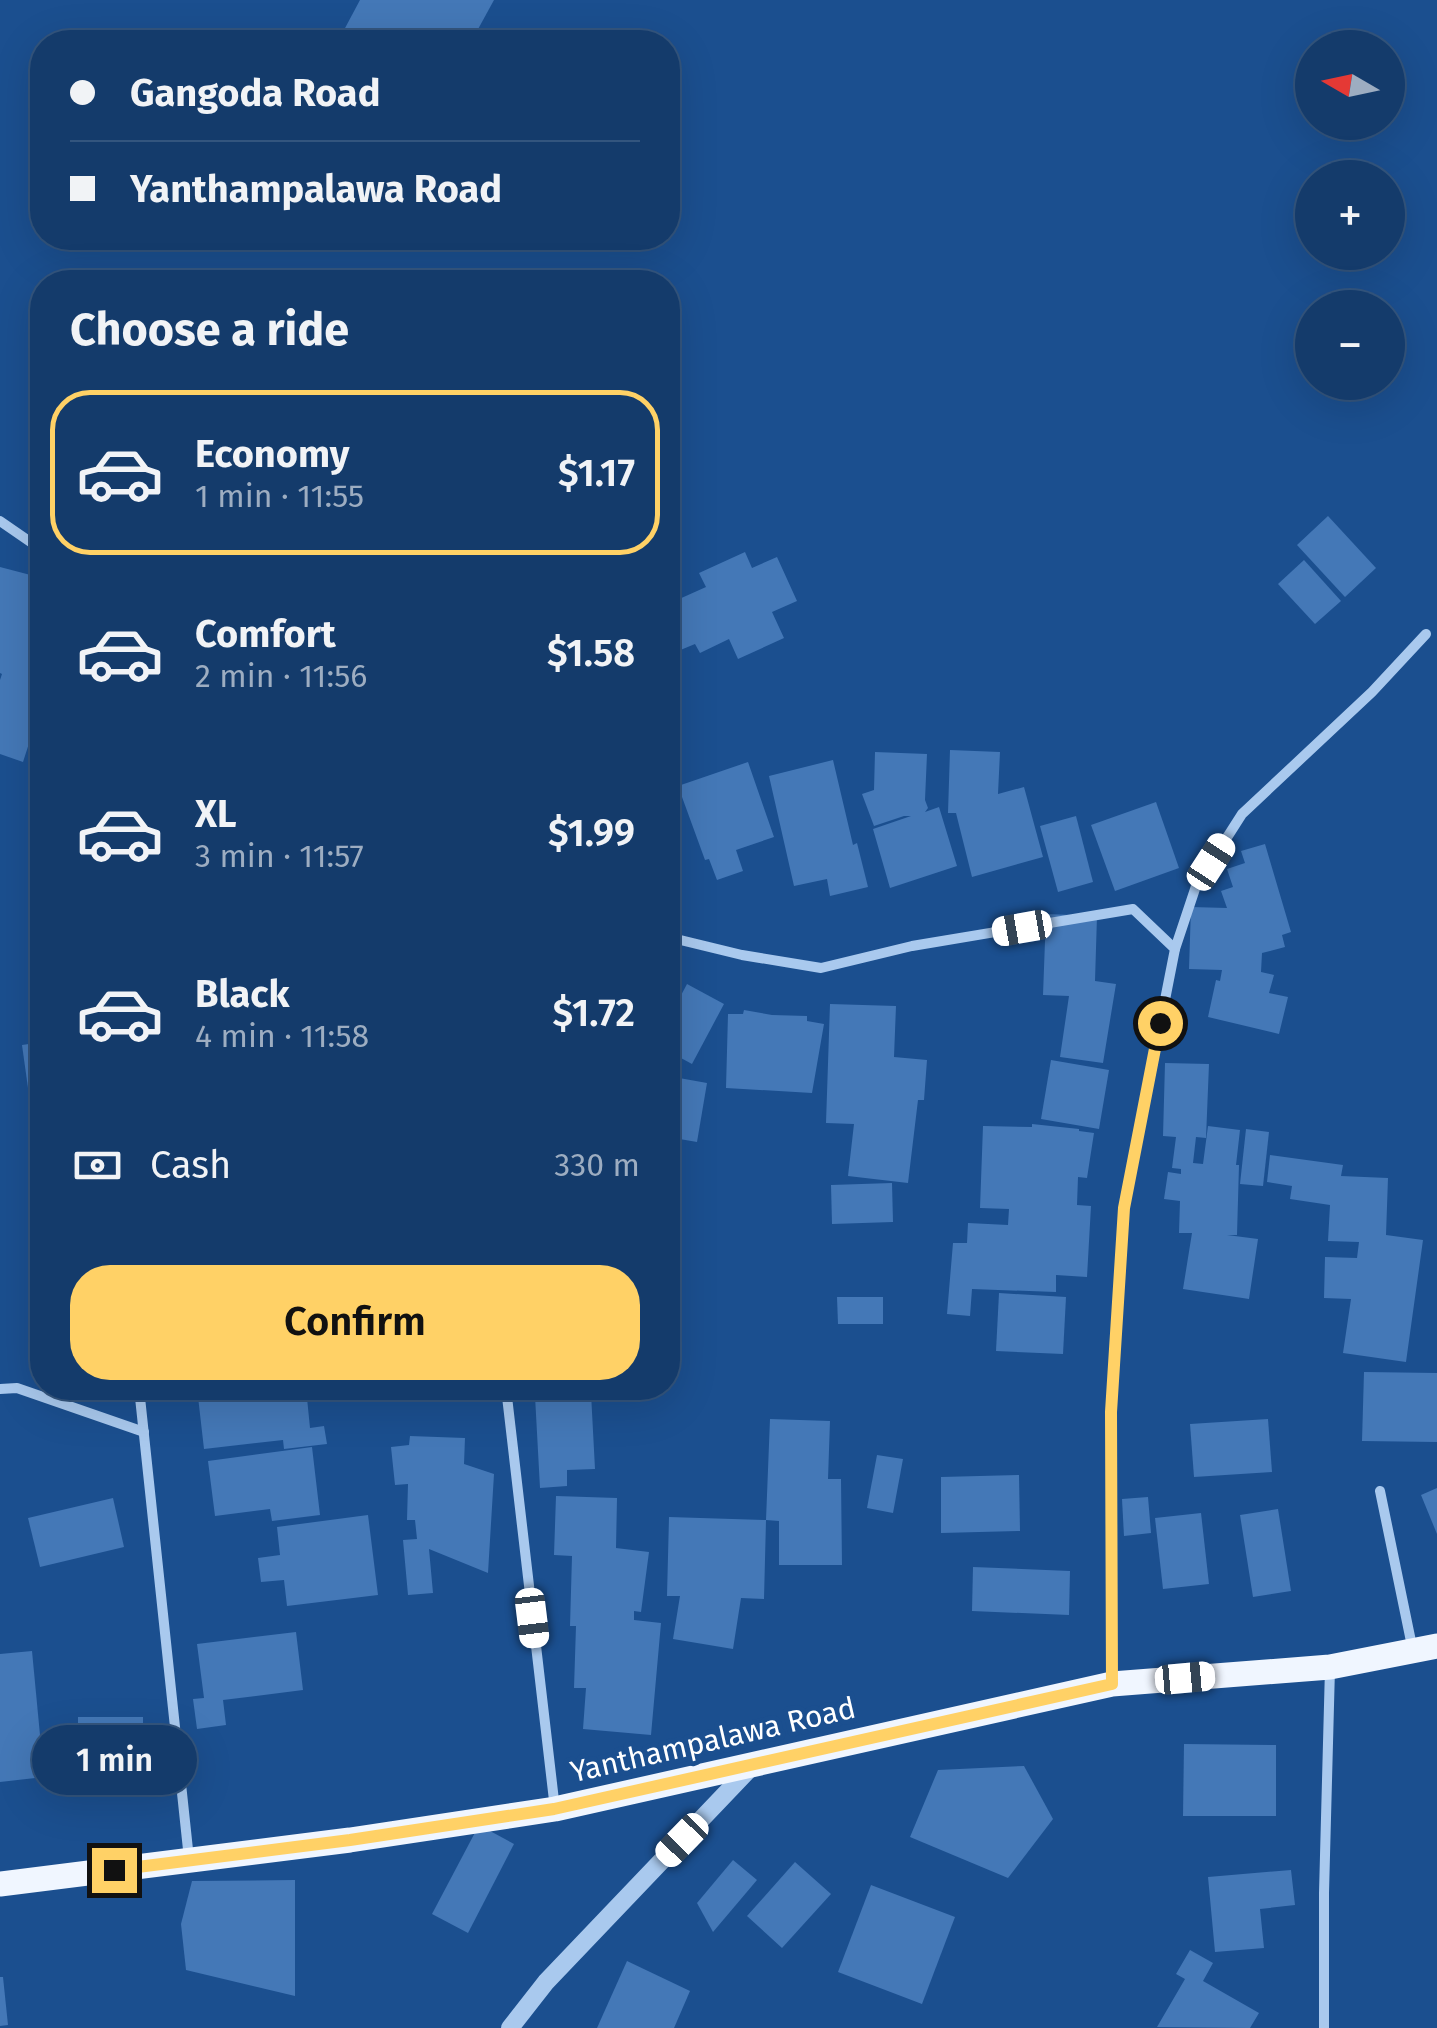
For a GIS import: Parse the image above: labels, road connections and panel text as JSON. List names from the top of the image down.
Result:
{
  "streets": {
    "main road": ["Yanthampalawa Road"]
  },
  "north": "left",
  "page": {
    "map_buttons": ["+", "−"],
    "banner": ["Gangoda Road", "Yanthampalawa Road"],
    "heading": "Choose a ride",
    "list": [
      {
        "name": "Economy",
        "note": "1 min · 11:55",
        "value": "$1.17"
      },
      {
        "name": "Comfort",
        "note": "2 min · 11:56",
        "value": "$1.58"
      },
      {
        "name": "XL",
        "note": "3 min · 11:57",
        "value": "$1.99"
      },
      {
        "name": "Black",
        "note": "4 min · 11:58",
        "value": "$1.72"
      }
    ],
    "pay": ["Cash", "330 m"],
    "buttons": "Confirm",
    "bubble": "1 min"
  }
}
